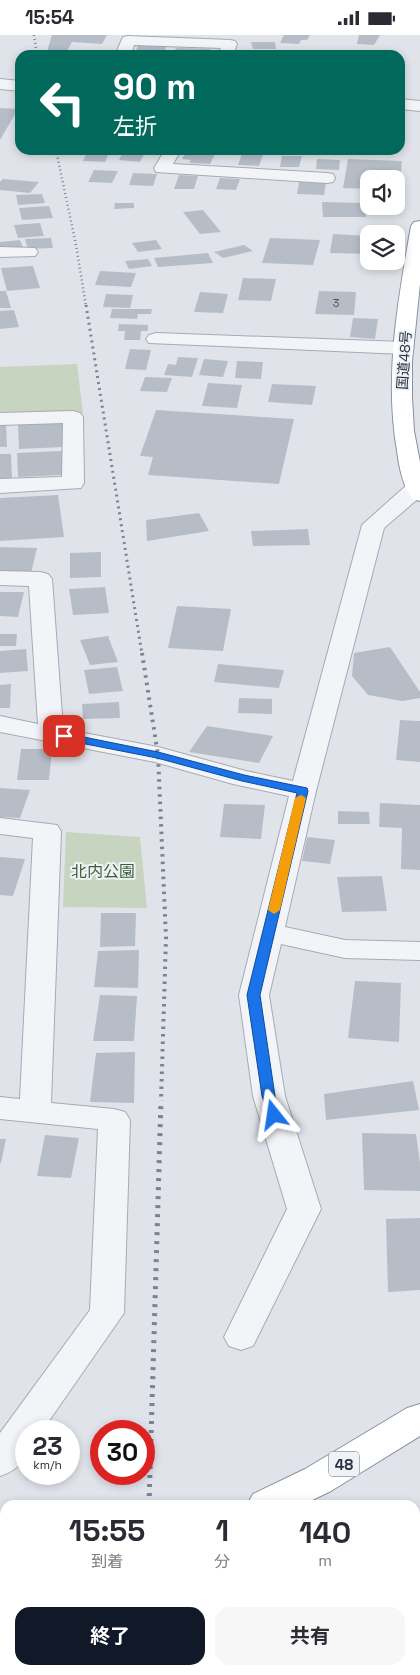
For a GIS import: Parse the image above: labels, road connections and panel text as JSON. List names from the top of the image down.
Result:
{
  "streets": {
    "highway": ["国道48号", "48"]
  },
  "parks": ["北内公園"],
  "house_numbers": ["3"],
  "page": {
    "status": "15:54",
    "turn": ["90 m", "左折"],
    "speed": "23 km/h",
    "limit": "30",
    "eta": [
      "15:55",
      "到着",
      "1",
      "分",
      "140",
      "m"
    ],
    "buttons": ["終了", "共有"]
  }
}
